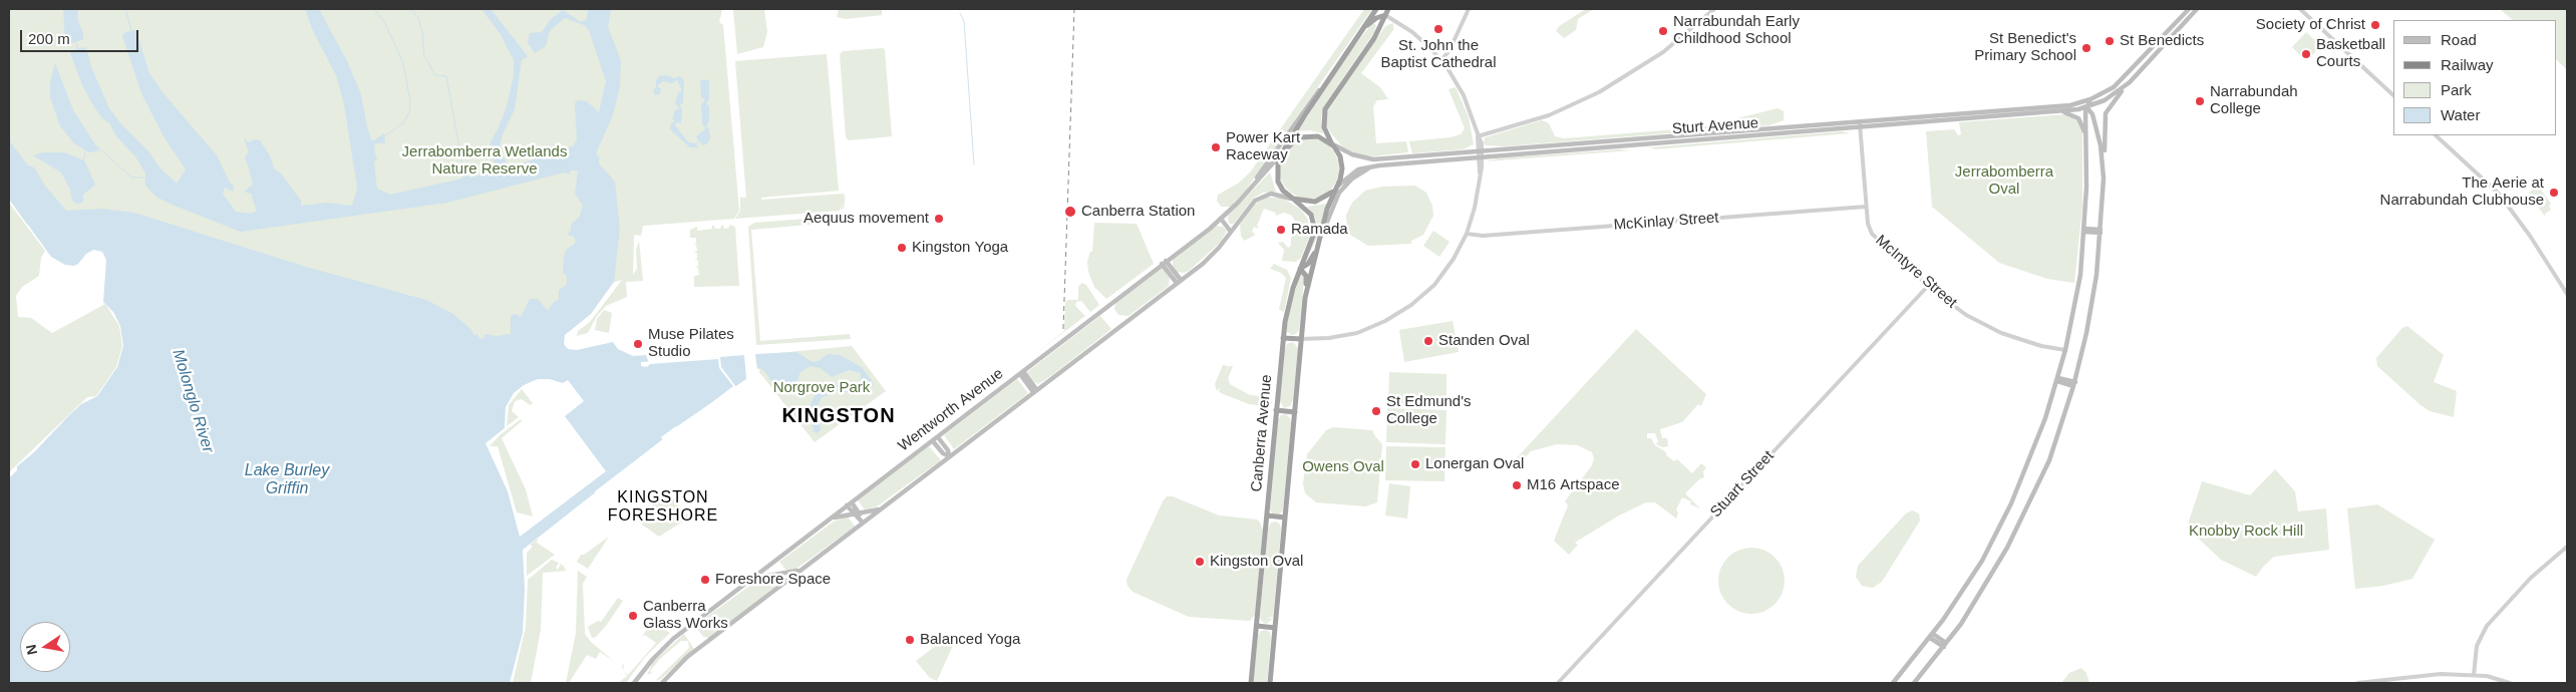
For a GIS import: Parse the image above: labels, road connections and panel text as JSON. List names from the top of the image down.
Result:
{
  "streets": {
    "highway": ["Canberra Avenue"],
    "main road": ["Sturt Avenue", "Wentworth Avenue"],
    "street": ["McKinlay Street", "McIntyre Street", "Stuart Street"]
  },
  "crossings": [
    ["Sturt Avenue", "McIntyre Street"],
    ["Sturt Avenue", "Wentworth Avenue"],
    ["Sturt Avenue", "Canberra Avenue"],
    ["McKinlay Street", "McIntyre Street"],
    ["McIntyre Street", "Stuart Street"],
    ["Wentworth Avenue", "Canberra Avenue"]
  ],
  "districts": ["KINGSTON", "KINGSTON FORESHORE"],
  "water": ["Molonglo River", "Lake Burley Griffin"],
  "parks": [
    "Jerrabomberra Wetlands Nature Reserve",
    "Jerrabomberra Oval",
    "Norgrove Park",
    "Owens Oval",
    "Knobby Rock Hill"
  ],
  "places": [
    "Society of Christ",
    "St. John the Baptist Cathedral",
    "Narrabundah Early Childhood School",
    "St Benedicts",
    "St Benedict's Primary School",
    "Basketball Courts",
    "Narrabundah College",
    "Power Kart Raceway",
    "The Aerie at Narrabundah Clubhouse",
    "Canberra Station",
    "Aequus movement",
    "Ramada",
    "Kingston Yoga",
    "Standen Oval",
    "Muse Pilates Studio",
    "St Edmund's College",
    "Lonergan Oval",
    "M16 Artspace",
    "Kingston Oval",
    "Foreshore Space",
    "Canberra Glass Works",
    "Balanced Yoga"
  ],
  "legend": [
    "Road",
    "Railway",
    "Park",
    "Water"
  ],
  "scale_bar": "200 m",
  "north": "left"
}
